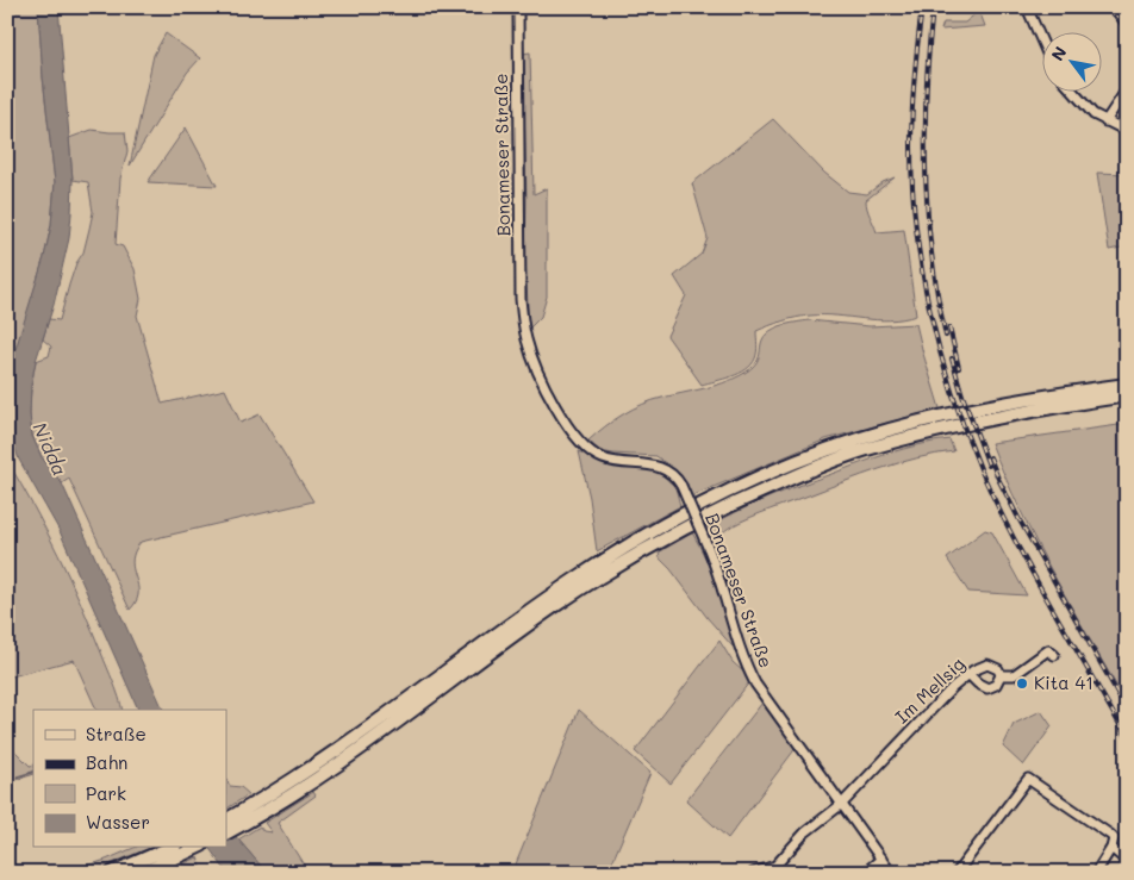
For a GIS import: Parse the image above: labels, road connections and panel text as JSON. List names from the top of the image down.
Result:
{
  "streets": {
    "street": ["Bonameser Straße", "Im Mellsig"]
  },
  "crossings": [
    ["Bonameser Straße", "Im Mellsig"]
  ],
  "water": ["Nidda"],
  "places": ["Kita 41"],
  "legend": [
    "Straße",
    "Bahn",
    "Park",
    "Wasser"
  ],
  "north": "top left"
}
